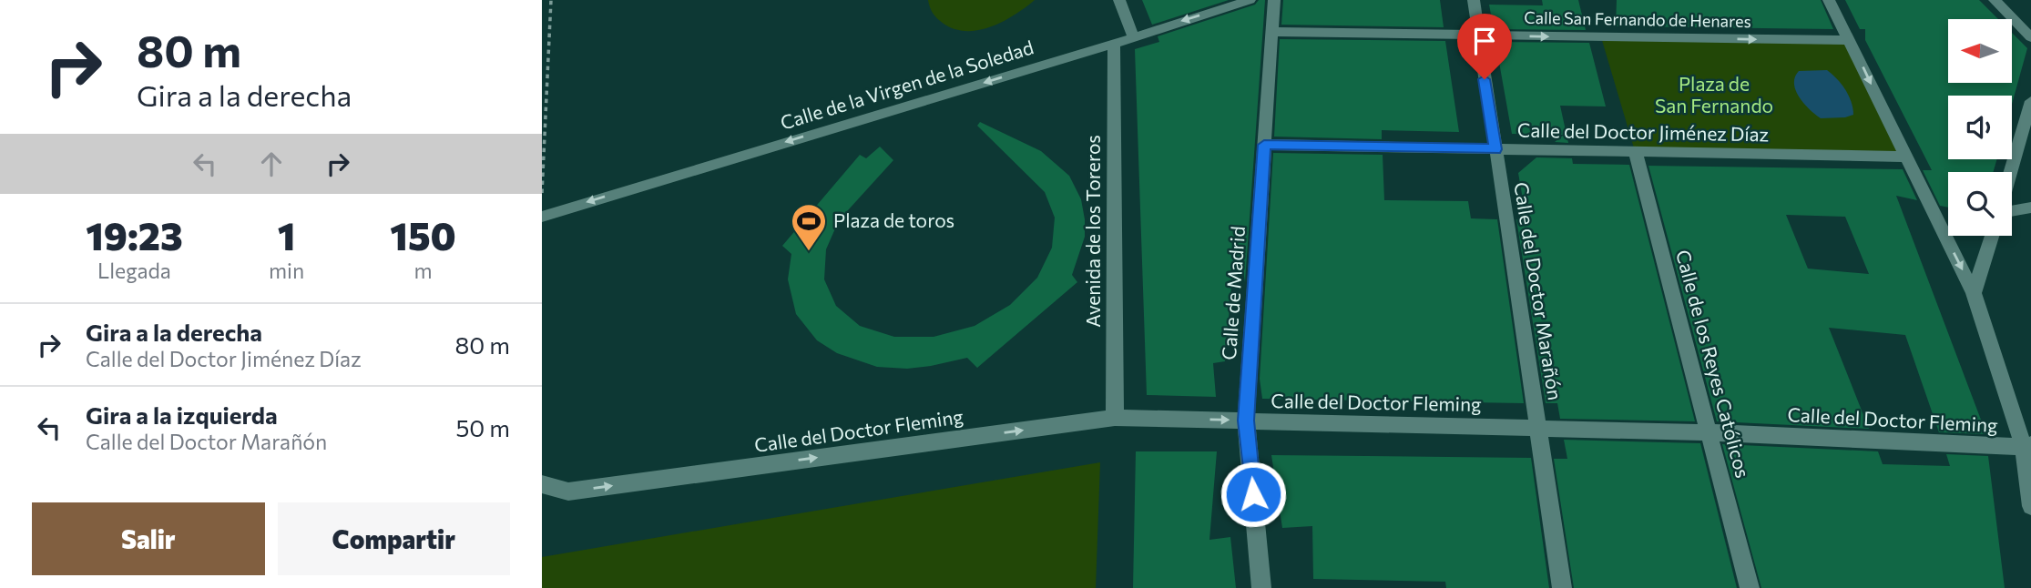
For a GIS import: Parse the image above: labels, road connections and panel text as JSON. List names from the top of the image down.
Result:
{
  "streets": {
    "street": [
      "Calle San Fernando de Henares",
      "Calle de la Virgen de la Soledad",
      "Calle del Doctor Jiménez Díaz",
      "Avenida de los Toreros",
      "Calle del Doctor Marañón",
      "Calle de Madrid",
      "Calle de los Reyes Católicos",
      "Calle del Doctor Fleming"
    ]
  },
  "crossings": [
    ["Calle San Fernando de Henares", "Calle del Doctor Marañón"],
    ["Calle San Fernando de Henares", "Calle de Madrid"],
    ["Calle de la Virgen de la Soledad", "Avenida de los Toreros"],
    ["Calle del Doctor Jiménez Díaz", "Calle del Doctor Marañón"],
    ["Calle del Doctor Jiménez Díaz", "Calle de Madrid"],
    ["Calle del Doctor Jiménez Díaz", "Calle de los Reyes Católicos"],
    ["Avenida de los Toreros", "Calle del Doctor Fleming"],
    ["Calle del Doctor Marañón", "Calle del Doctor Fleming"],
    ["Calle de Madrid", "Calle del Doctor Fleming"],
    ["Calle de los Reyes Católicos", "Calle del Doctor Fleming"]
  ],
  "one_way": ["Calle San Fernando de Henares", "Calle de la Virgen de la Soledad", "Calle del Doctor Fleming"],
  "parks": ["Plaza de San Fernando"],
  "places": {
    "sports": ["Plaza de toros"]
  },
  "north": "left",
  "page": {
    "turn": ["80 m", "Gira a la derecha"],
    "eta": [
      "19:23",
      "Llegada",
      "1",
      "min",
      "150",
      "m"
    ],
    "list": [
      {
        "name": "Gira a la derecha",
        "note": "Calle del Doctor Jiménez Díaz",
        "value": "80 m"
      },
      {
        "name": "Gira a la izquierda",
        "note": "Calle del Doctor Marañón",
        "value": "50 m"
      }
    ],
    "buttons": ["Salir", "Compartir"]
  }
}
